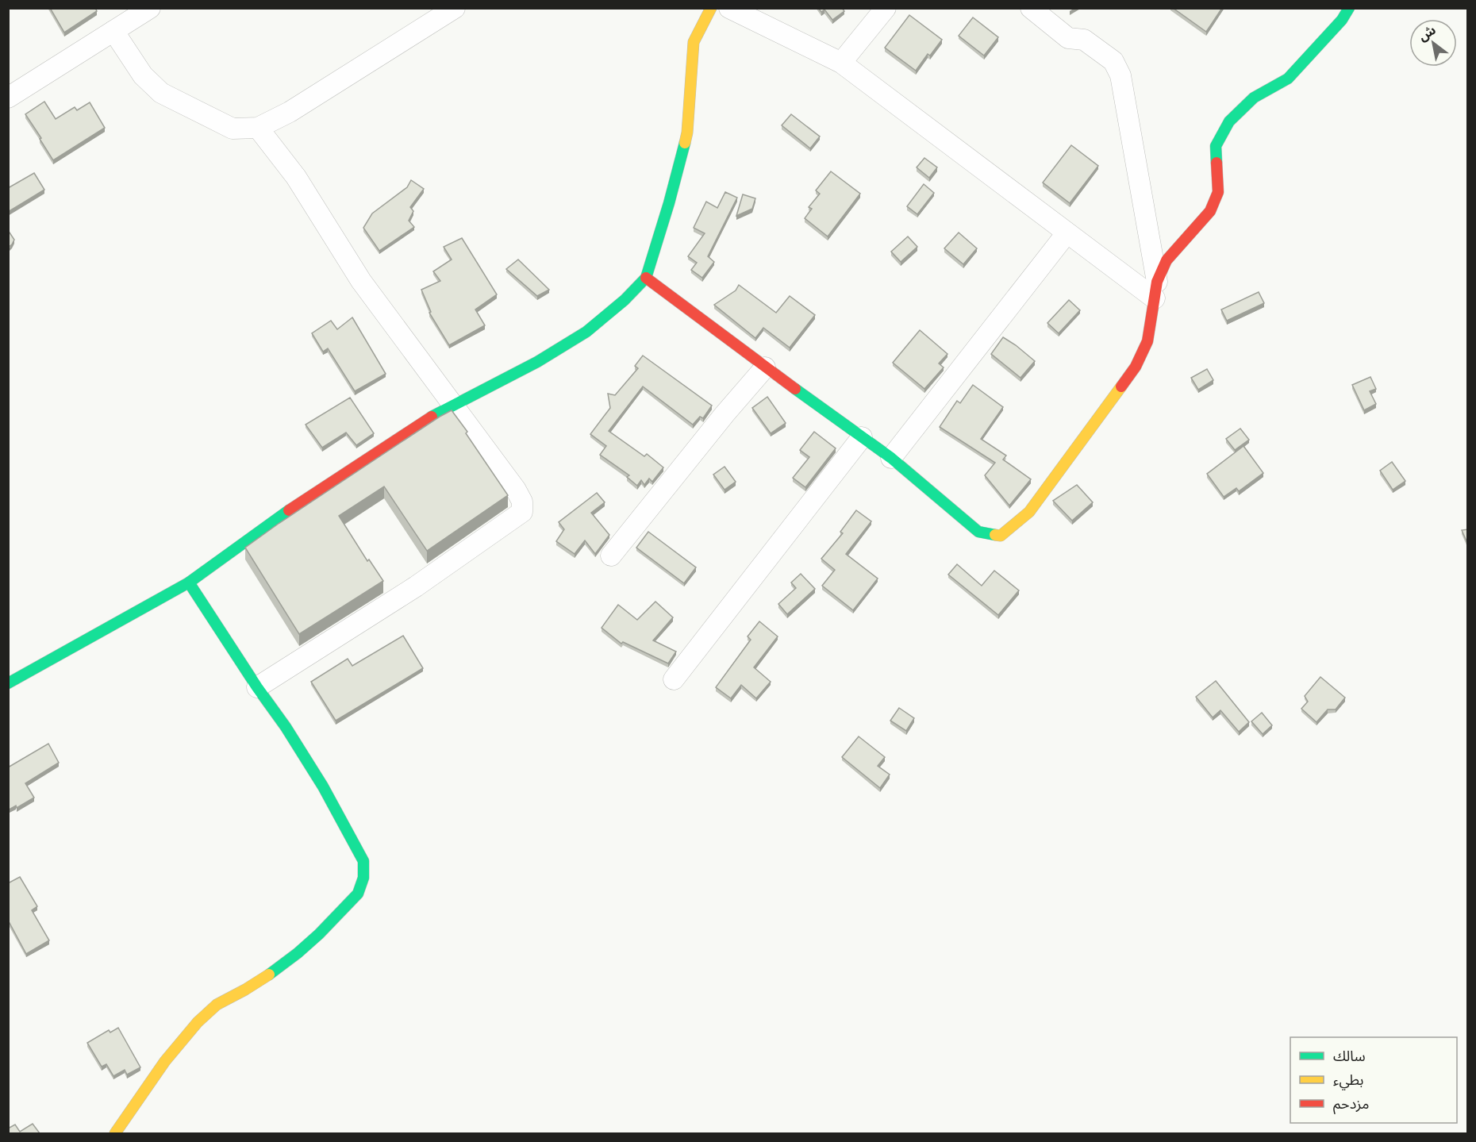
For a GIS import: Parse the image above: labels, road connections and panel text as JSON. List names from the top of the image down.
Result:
{
  "legend": ["سالك", "بطيء", "مزدحم"],
  "north": "top left"
}
